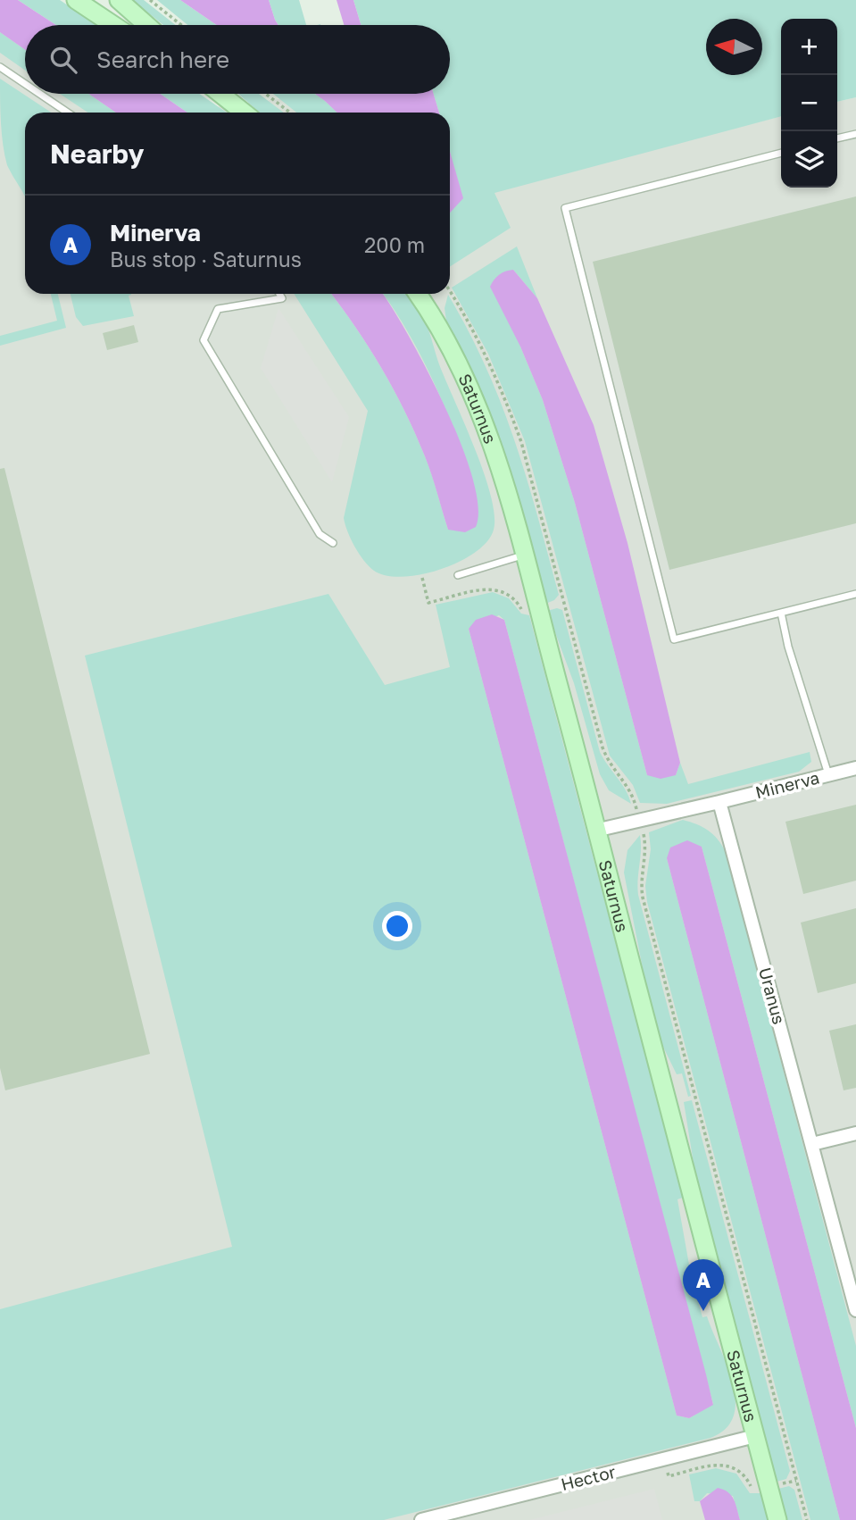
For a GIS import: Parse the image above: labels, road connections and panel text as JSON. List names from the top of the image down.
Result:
{
  "streets": {
    "main road": ["Saturnus"],
    "street": ["Minerva", "Uranus", "Hector"]
  },
  "crossings": [
    ["Saturnus", "Hector"],
    ["Minerva", "Uranus"]
  ],
  "north": "left",
  "page": {
    "map_buttons": ["+", "−"],
    "search": "Search here",
    "heading": "Nearby",
    "list": [
      {
        "mark": "A",
        "name": "Minerva",
        "note": "Bus stop · Saturnus",
        "value": "200 m"
      }
    ],
    "pins": "A"
  }
}
